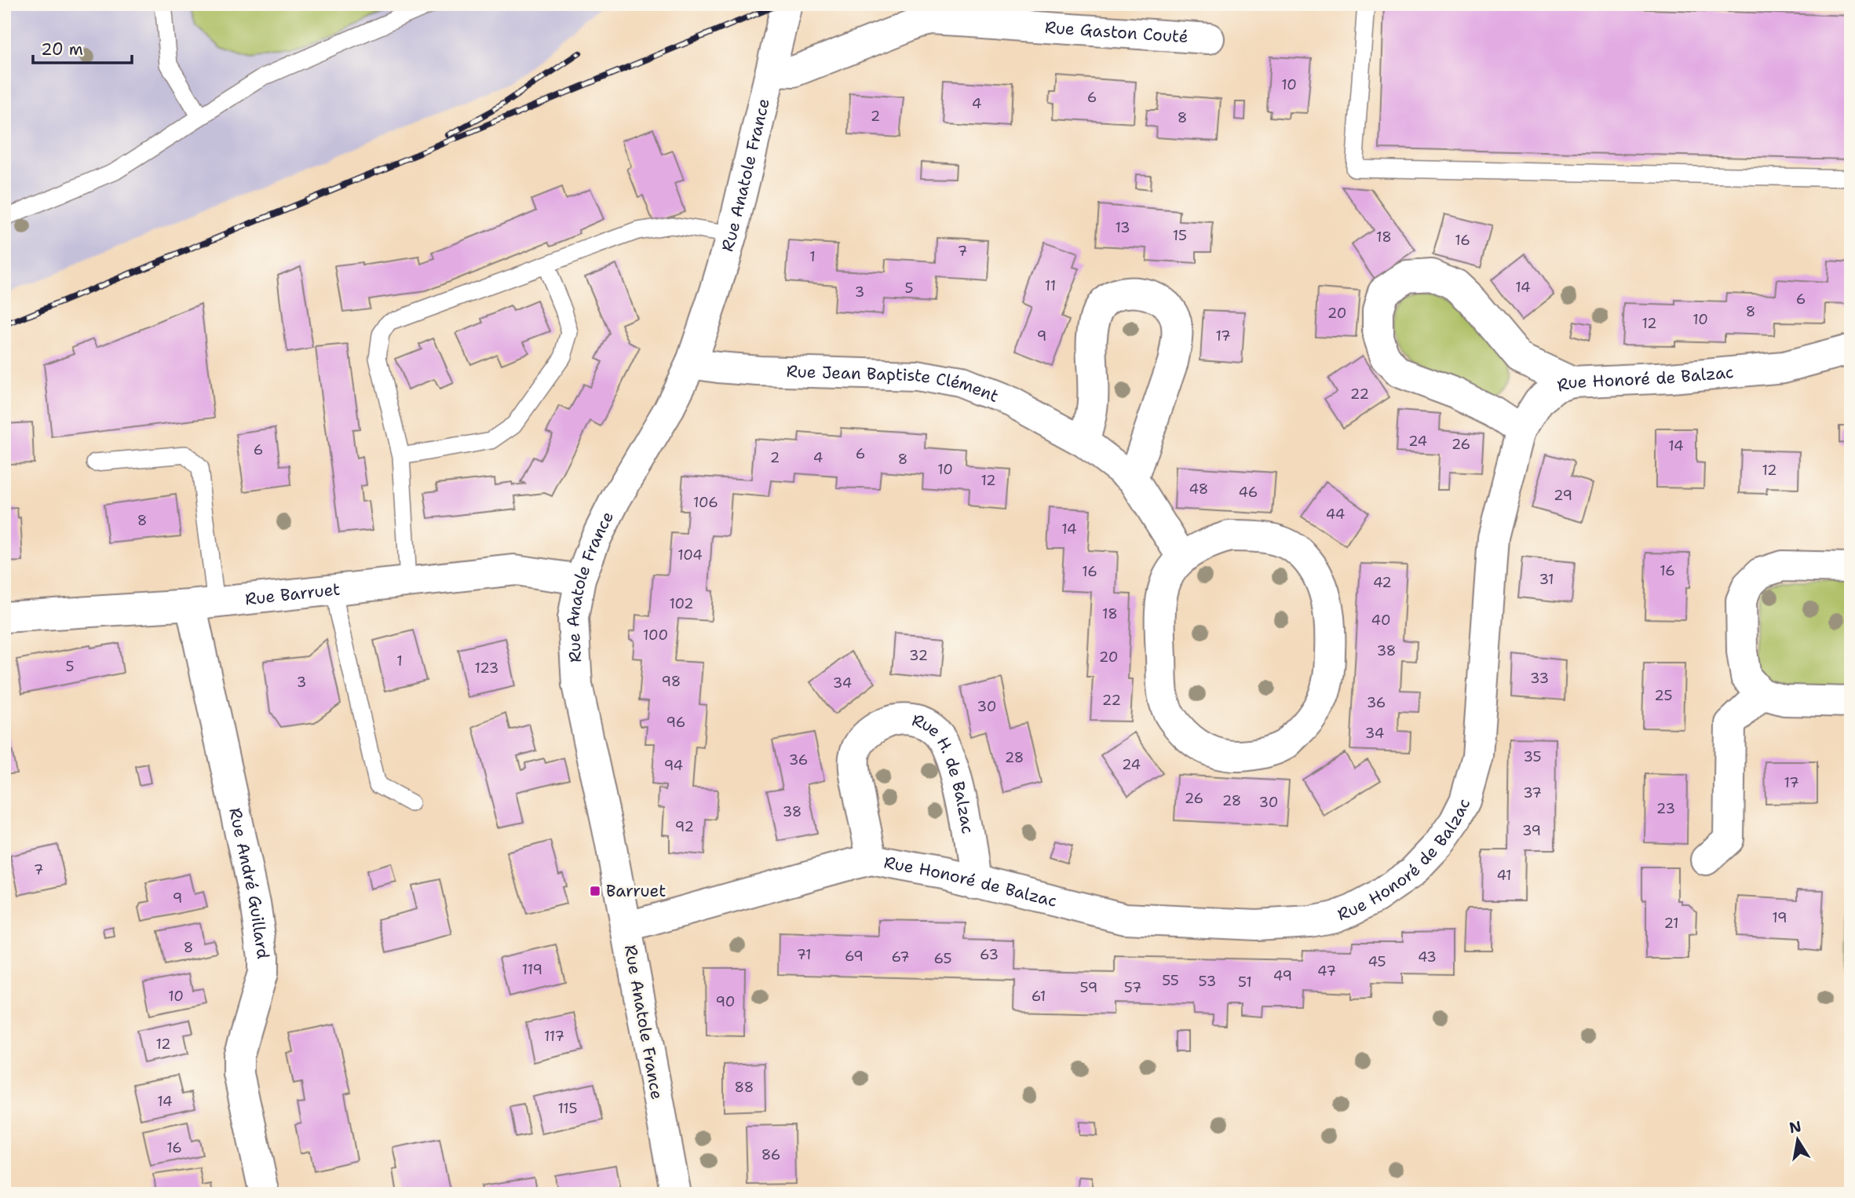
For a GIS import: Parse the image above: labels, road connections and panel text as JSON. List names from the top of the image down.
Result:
{
  "streets": {
    "street": [
      "Rue Gaston Couté",
      "Rue Anatole France",
      "Rue Honoré de Balzac",
      "Rue Jean Baptiste Clément",
      "Rue Barruet",
      "Rue H. de Balzac",
      "Rue André Guillard"
    ]
  },
  "crossings": [
    ["Rue Gaston Couté", "Rue Anatole France"],
    ["Rue Anatole France", "Rue Honoré de Balzac"],
    ["Rue Anatole France", "Rue Jean Baptiste Clément"],
    ["Rue Anatole France", "Rue Barruet"],
    ["Rue Honoré de Balzac", "Rue H. de Balzac"],
    ["Rue Barruet", "Rue André Guillard"]
  ],
  "places": {
    "transit": ["Barruet"]
  },
  "house_numbers": [
    "10",
    "6",
    "4",
    "2",
    "8",
    "13",
    "15",
    "18",
    "16",
    "7",
    "1",
    "11",
    "14",
    "5",
    "3",
    "6",
    "8",
    "20",
    "10",
    "12",
    "9",
    "17",
    "22",
    "24",
    "26",
    "14",
    "6",
    "6",
    "2",
    "4",
    "8",
    "10",
    "12",
    "12",
    "48",
    "46",
    "29",
    "106",
    "44",
    "8",
    "14",
    "104",
    "16",
    "16",
    "31",
    "42",
    "102",
    "18",
    "40",
    "100",
    "38",
    "32",
    "20",
    "1",
    "5",
    "123",
    "33",
    "98",
    "3",
    "34",
    "25",
    "22",
    "36",
    "30",
    "96",
    "34",
    "35",
    "28",
    "36",
    "24",
    "94",
    "17",
    "37",
    "26",
    "28",
    "30",
    "23",
    "38",
    "92",
    "39",
    "7",
    "41",
    "9",
    "19",
    "21",
    "8",
    "71",
    "63",
    "69",
    "67",
    "43",
    "65",
    "45",
    "119",
    "47",
    "49",
    "55",
    "53",
    "51",
    "59",
    "57",
    "10",
    "61",
    "90",
    "117",
    "12",
    "88",
    "14",
    "115",
    "16",
    "86"
  ],
  "scale_bar": "20 m",
  "north": "top"
}
